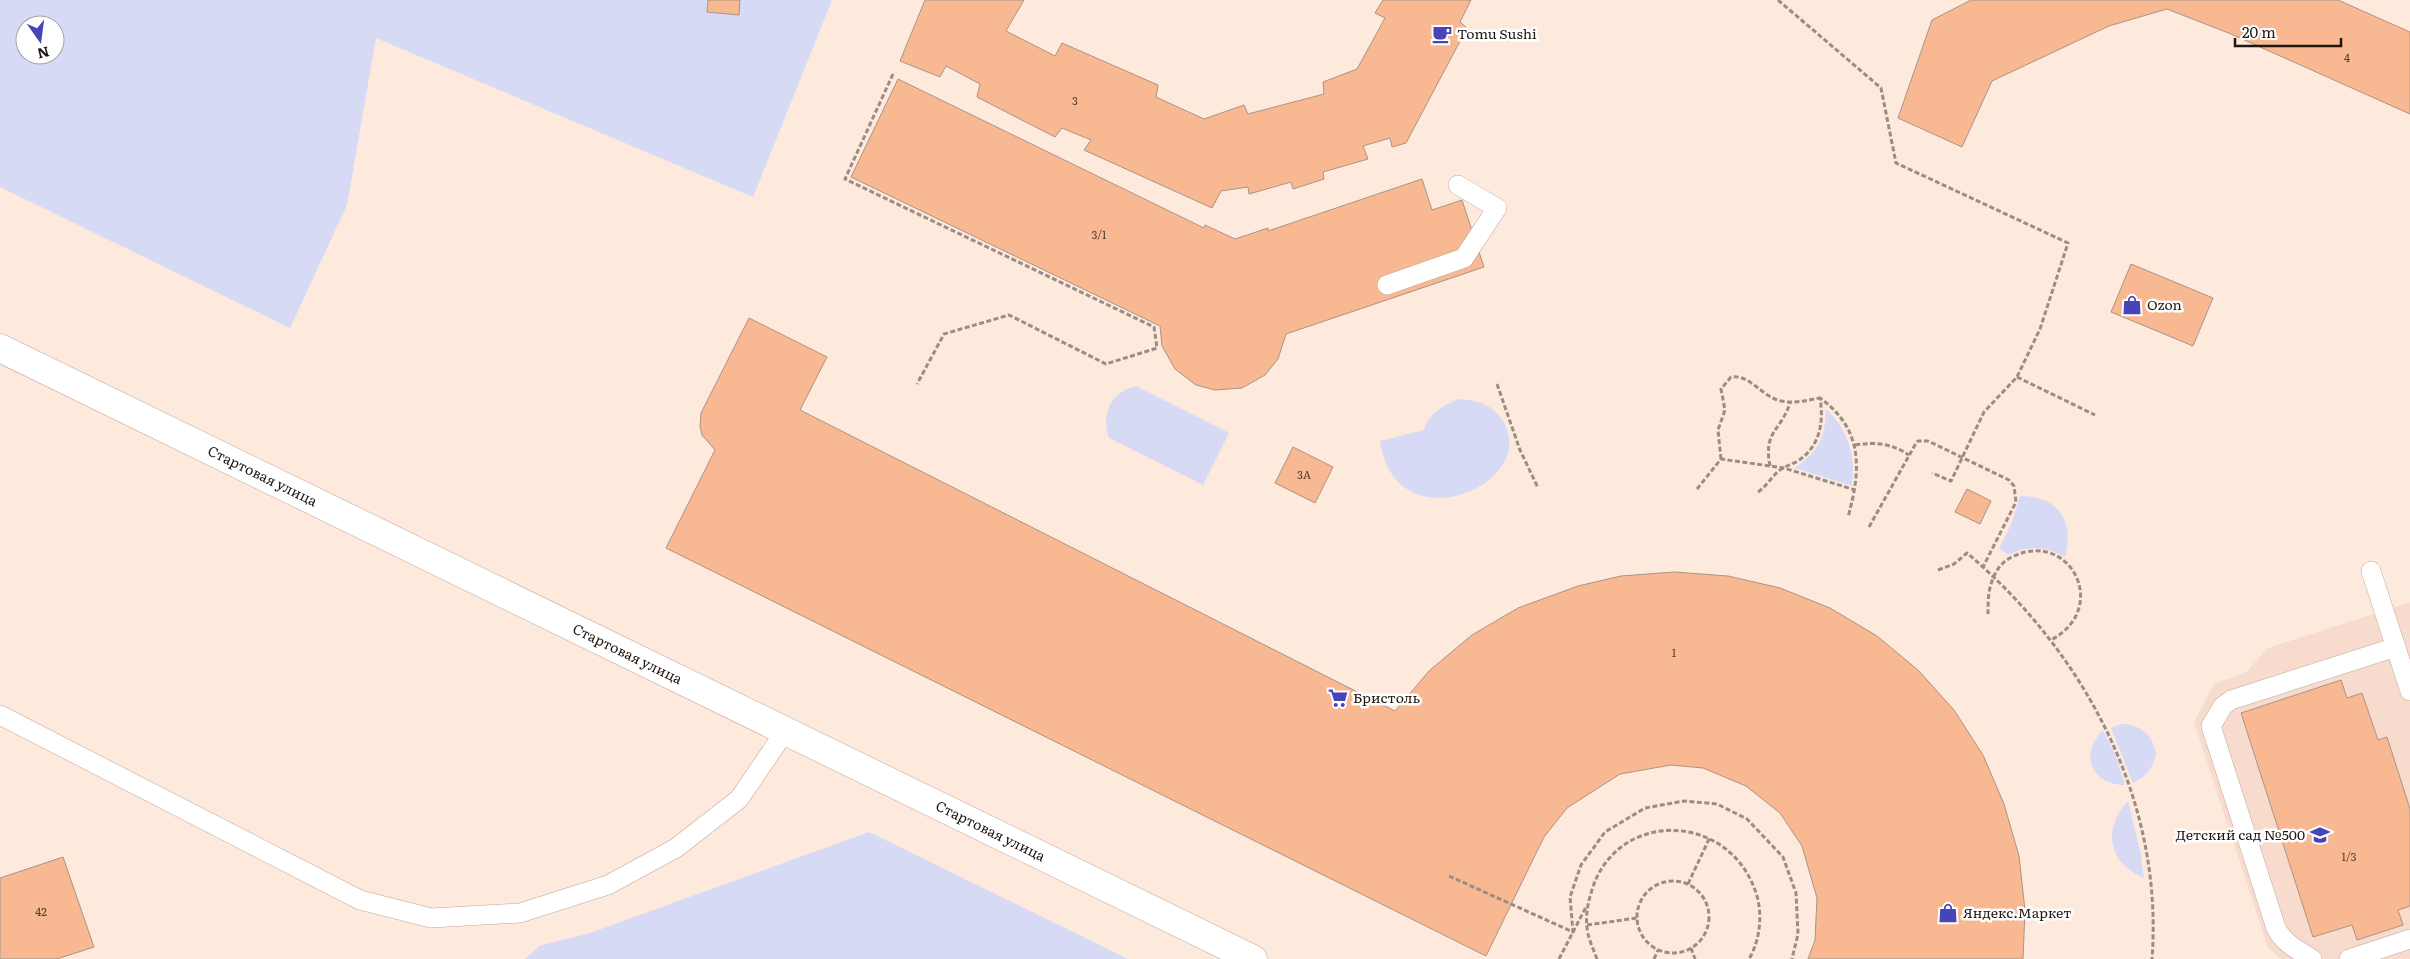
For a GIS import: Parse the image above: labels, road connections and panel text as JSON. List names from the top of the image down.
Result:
{
  "streets": {
    "street": ["Стартовая улица"]
  },
  "places": {
    "cafe": ["Tomu Sushi"],
    "shop": ["Ozon", "Яндекс.Маркет"],
    "supermarket": ["Бристоль"],
    "school or university": ["Детский сад №500"]
  },
  "house_numbers": [
    "4",
    "3",
    "3/1",
    "3А",
    "1",
    "1/3",
    "42"
  ],
  "scale_bar": "20 m",
  "north": "bottom"
}
